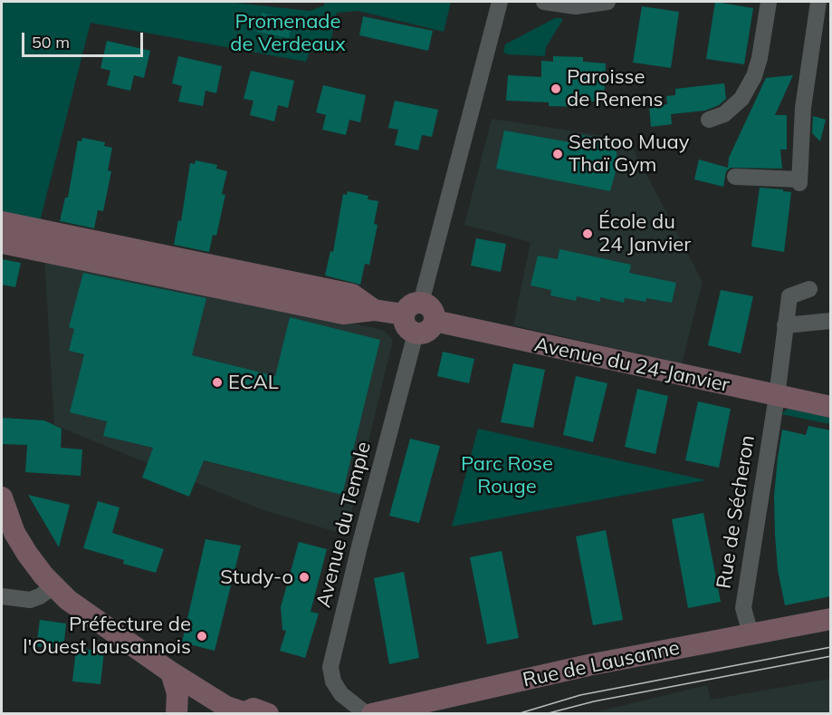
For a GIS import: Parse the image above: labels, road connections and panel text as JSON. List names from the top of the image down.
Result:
{
  "streets": {
    "street": [
      "Avenue du 24-Janvier",
      "Rue de Sécheron",
      "Avenue du Temple",
      "Rue de Lausanne"
    ]
  },
  "crossings": [
    ["Avenue du 24-Janvier", "Rue de Sécheron"],
    ["Avenue du 24-Janvier", "Avenue du Temple"],
    ["Rue de Sécheron", "Rue de Lausanne"]
  ],
  "parks": ["Promenade de Verdeaux", "Parc Rose Rouge"],
  "places": [
    "Paroisse de Renens",
    "Sentoo Muay Thaï Gym",
    "École du 24 Janvier",
    "ECAL",
    "Study-o",
    "Préfecture de l'Ouest lausannois"
  ],
  "scale_bar": "50 m"
}
